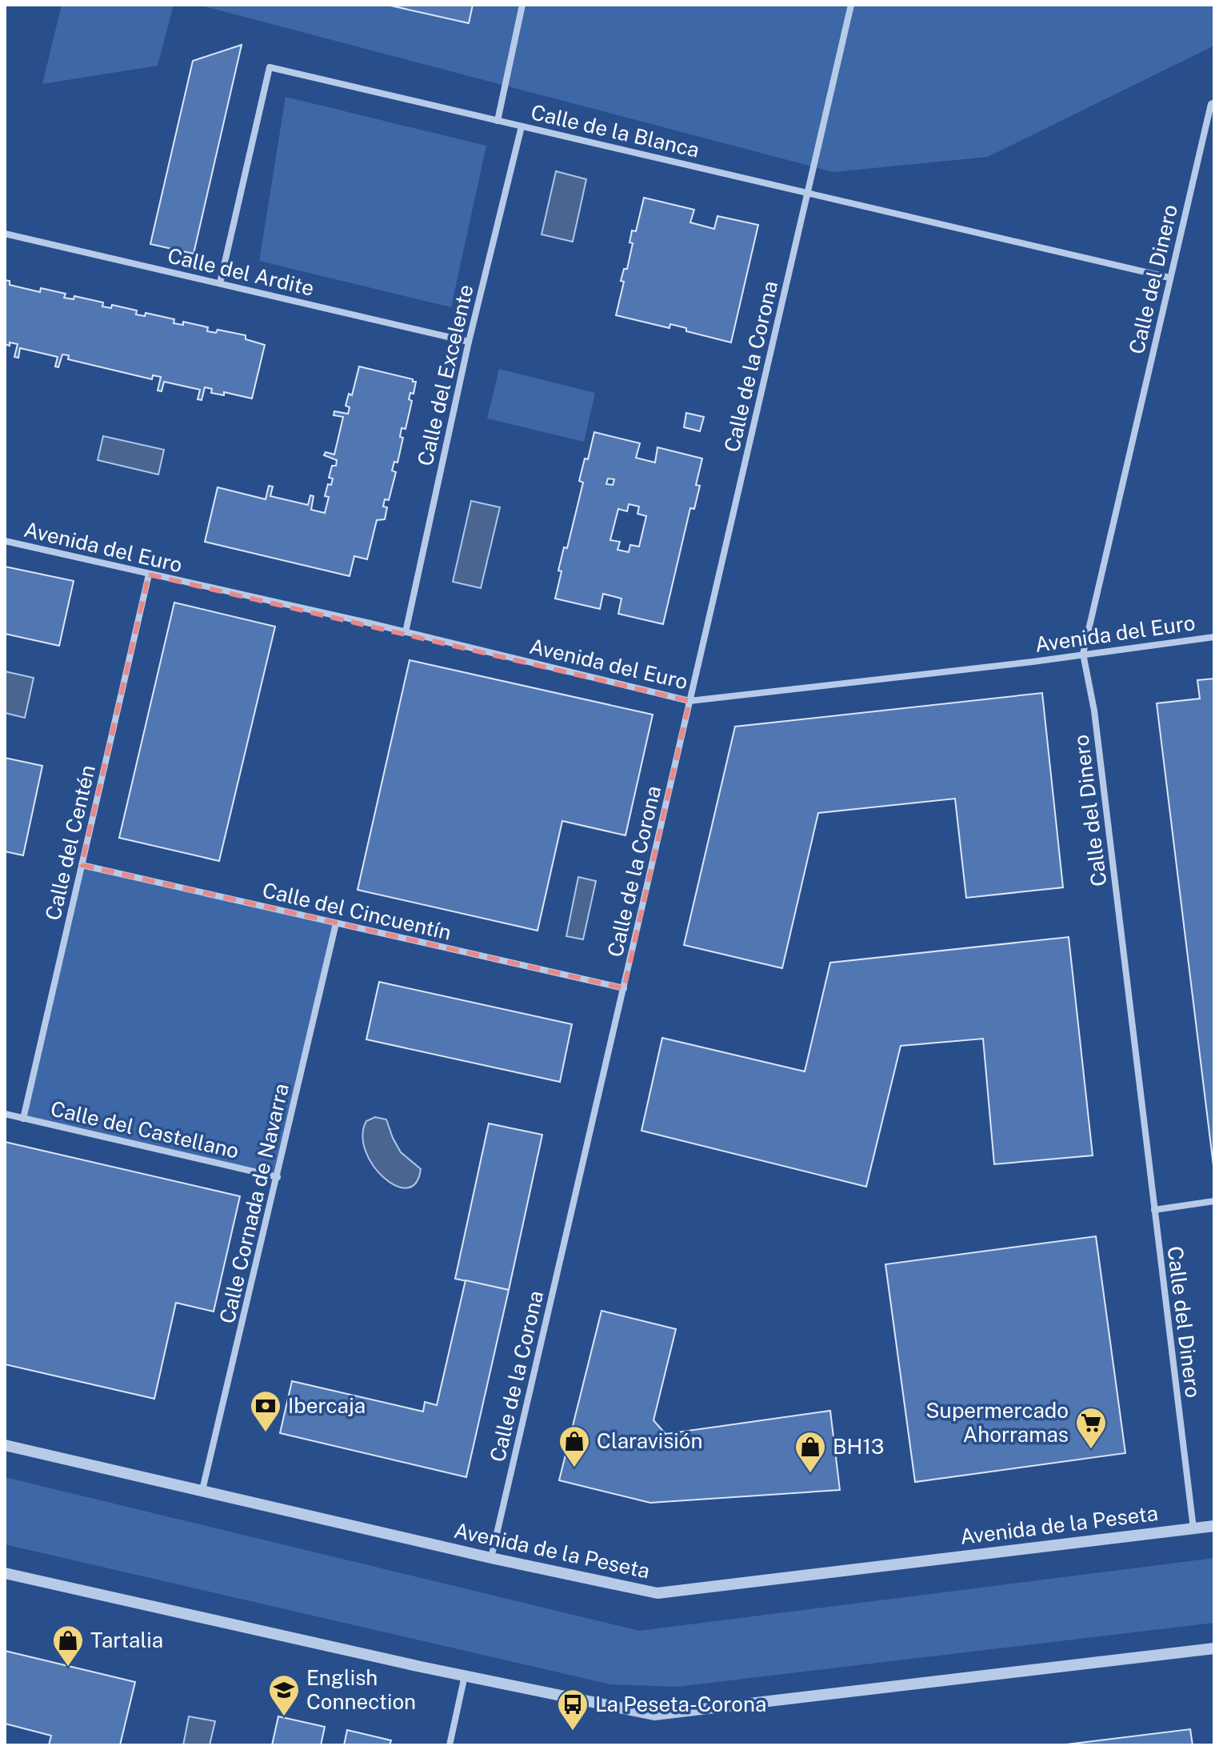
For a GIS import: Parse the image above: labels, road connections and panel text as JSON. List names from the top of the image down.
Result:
{
  "streets": {
    "street": [
      "Calle de la Blanca",
      "Calle del Ardite",
      "Calle del Dinero",
      "Calle de la Corona",
      "Calle del Excelente",
      "Avenida del Euro",
      "Calle del Centén",
      "Calle del Cincuentín",
      "Calle del Castellano",
      "Calle Cornada de Navarra",
      "Avenida de la Peseta"
    ]
  },
  "crossings": [
    ["Calle de la Blanca", "Calle del Ardite"],
    ["Calle de la Blanca", "Calle del Dinero"],
    ["Calle de la Blanca", "Calle de la Corona"],
    ["Calle de la Blanca", "Calle del Excelente"],
    ["Calle del Ardite", "Calle del Excelente"],
    ["Calle del Dinero", "Avenida del Euro"],
    ["Calle del Dinero", "Avenida de la Peseta"],
    ["Calle de la Corona", "Avenida del Euro"],
    ["Calle de la Corona", "Calle del Cincuentín"],
    ["Calle de la Corona", "Avenida de la Peseta"],
    ["Calle del Excelente", "Avenida del Euro"],
    ["Avenida del Euro", "Calle del Centén"],
    ["Calle del Centén", "Calle del Cincuentín"],
    ["Calle del Centén", "Calle del Castellano"],
    ["Calle del Cincuentín", "Calle Cornada de Navarra"],
    ["Calle del Castellano", "Calle Cornada de Navarra"],
    ["Calle Cornada de Navarra", "Avenida de la Peseta"]
  ],
  "places": {
    "bank": ["Ibercaja"],
    "supermarket": ["Supermercado Ahorramas"],
    "shop": ["Claravisión", "BH13", "Tartalia"],
    "school or university": ["English Connection"],
    "bus stop": ["La Peseta-Corona"]
  }
}
